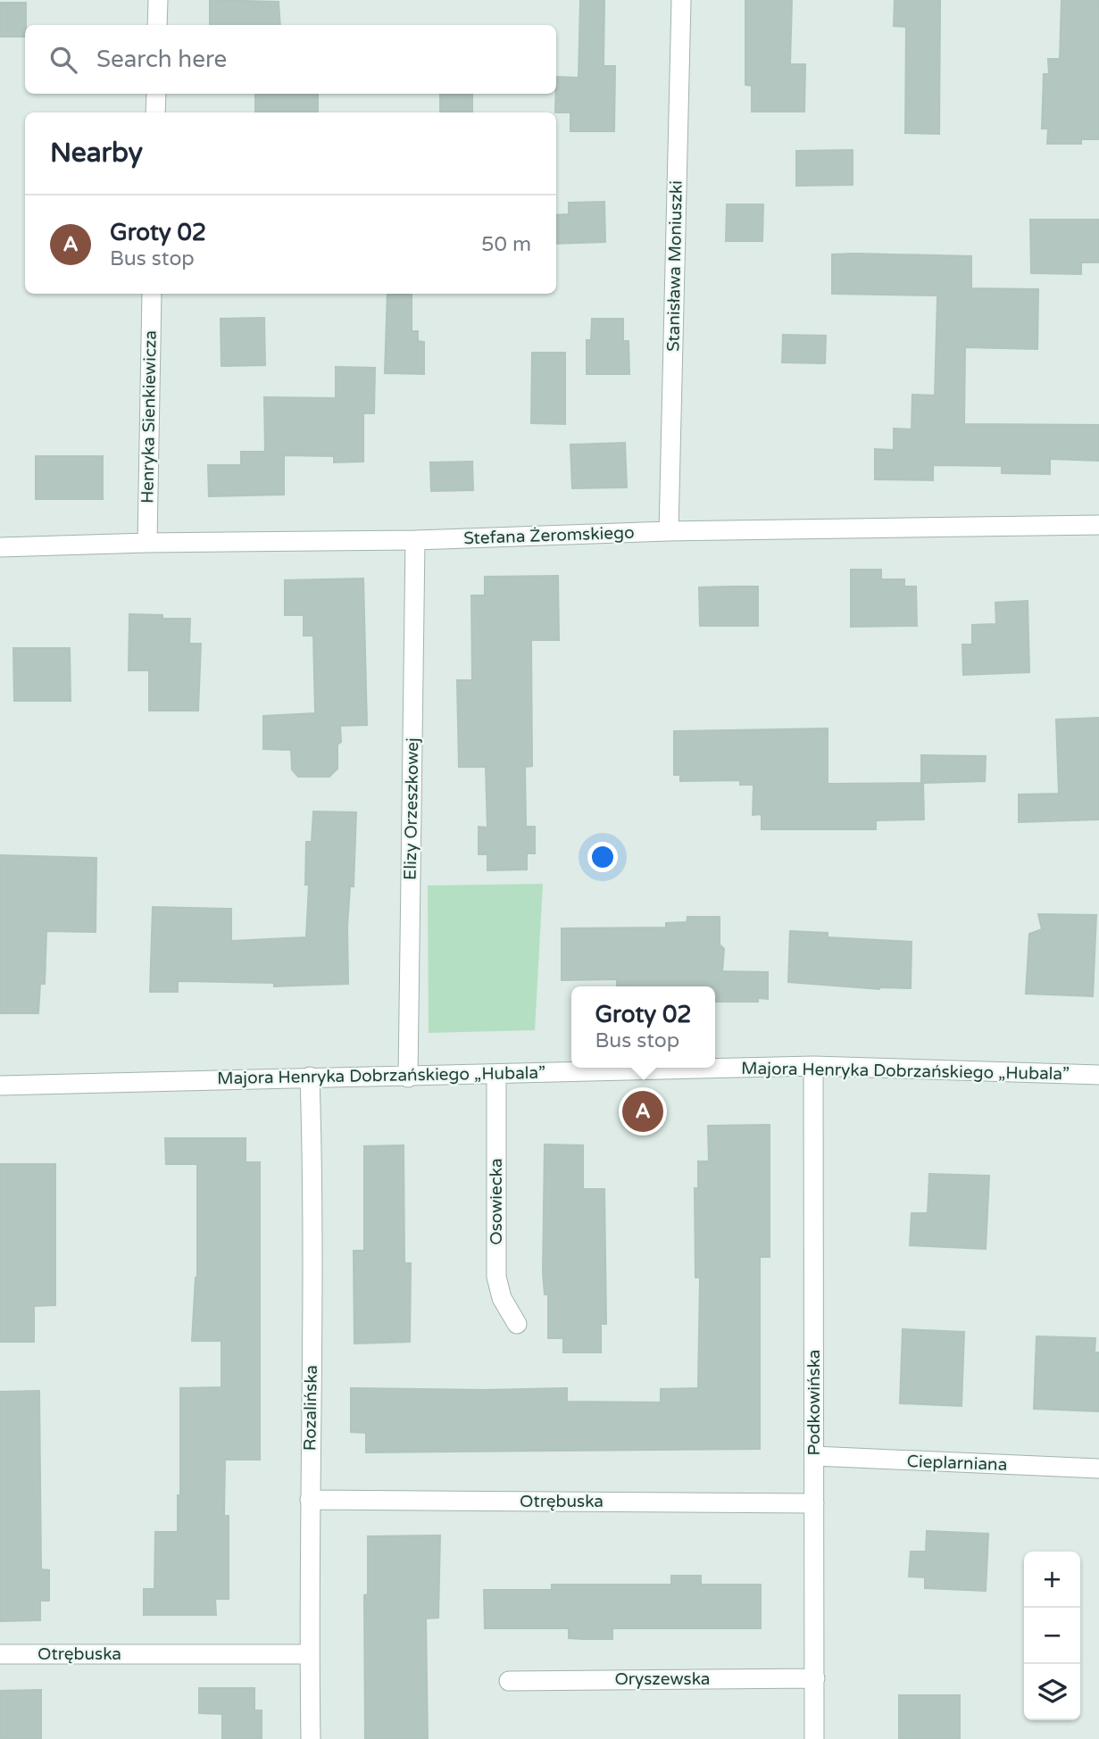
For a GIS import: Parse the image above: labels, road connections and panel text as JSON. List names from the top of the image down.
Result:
{
  "streets": {
    "street": [
      "Stanisława Moniuszki",
      "Henryka Sienkiewicza",
      "Stefana Żeromskiego",
      "Elizy Orzeszkowej",
      "Majora Henryka Dobrzańskiego „Hubala”",
      "Osowiecka",
      "Podkowińska",
      "Rozalińska",
      "Cieplarniana",
      "Otrębuska",
      "Oryszewska"
    ]
  },
  "crossings": [
    ["Stanisława Moniuszki", "Stefana Żeromskiego"],
    ["Henryka Sienkiewicza", "Stefana Żeromskiego"],
    ["Stefana Żeromskiego", "Elizy Orzeszkowej"],
    ["Elizy Orzeszkowej", "Majora Henryka Dobrzańskiego „Hubala”"],
    ["Majora Henryka Dobrzańskiego „Hubala”", "Osowiecka"],
    ["Majora Henryka Dobrzańskiego „Hubala”", "Podkowińska"],
    ["Majora Henryka Dobrzańskiego „Hubala”", "Rozalińska"],
    ["Podkowińska", "Cieplarniana"],
    ["Podkowińska", "Otrębuska"],
    ["Podkowińska", "Oryszewska"],
    ["Rozalińska", "Otrębuska"]
  ],
  "page": {
    "search": "Search here",
    "heading": "Nearby",
    "list": [
      {
        "mark": "A",
        "name": "Groty 02",
        "note": "Bus stop",
        "value": "50 m"
      }
    ],
    "popup": ["Groty 02", "Bus stop"],
    "pins": "A",
    "map_buttons": ["+", "−"]
  }
}
